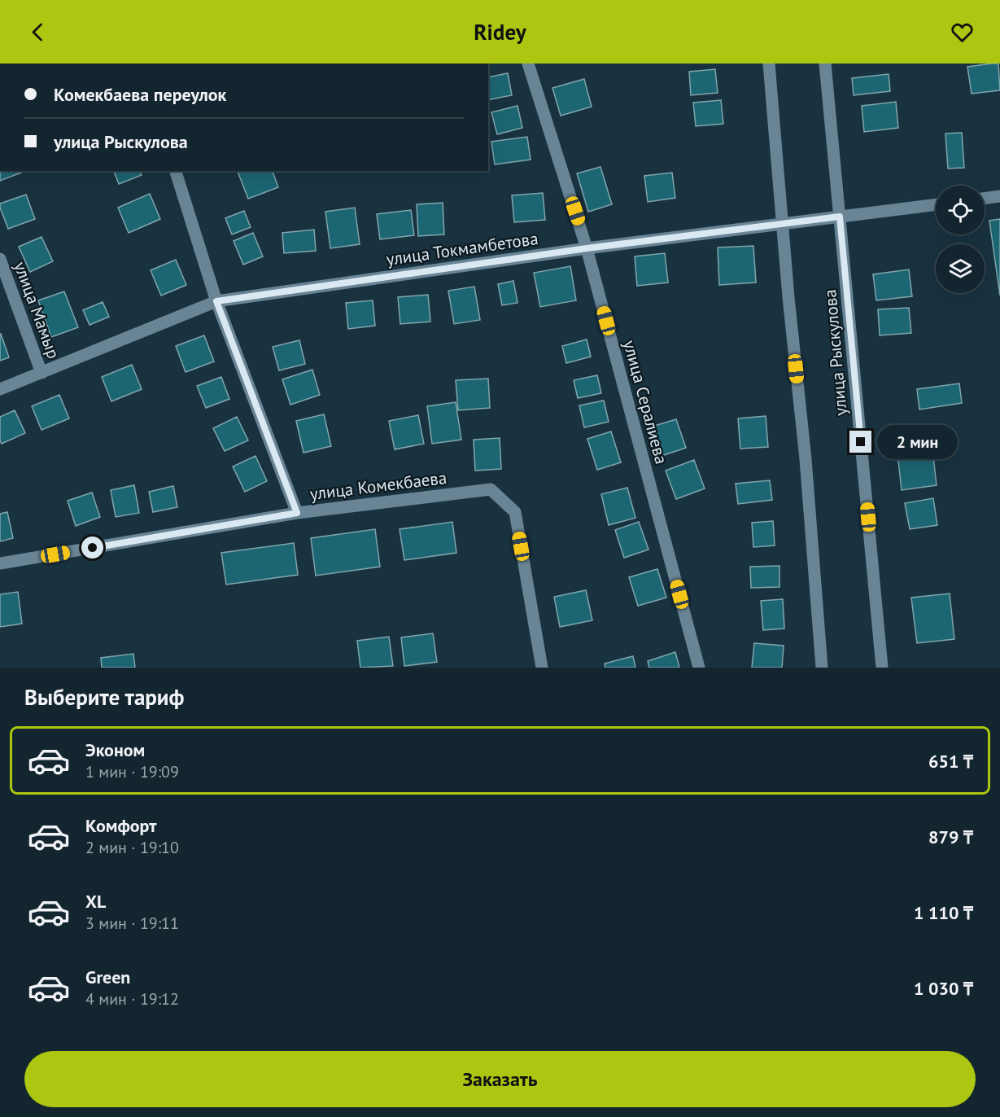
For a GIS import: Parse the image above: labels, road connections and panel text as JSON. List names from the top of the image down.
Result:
{
  "streets": {
    "street": [
      "улица Токмамбетова",
      "улица Мамыр",
      "улица Рыскулова",
      "улица Сералиева",
      "улица Комекбаева"
    ]
  },
  "crossings": [
    ["улица Токмамбетова", "улица Мамыр"],
    ["улица Токмамбетова", "улица Рыскулова"],
    ["улица Токмамбетова", "улица Сералиева"],
    ["улица Токмамбетова", "улица Комекбаева"]
  ],
  "page": {
    "header": "Ridey",
    "banner": ["Комекбаева переулок", "улица Рыскулова"],
    "bubble": "2 мин",
    "heading": "Выберите тариф",
    "list": [
      {
        "name": "Эконом",
        "note": "1 мин · 19:09",
        "value": "651 ₸"
      },
      {
        "name": "Комфорт",
        "note": "2 мин · 19:10",
        "value": "879 ₸"
      },
      {
        "name": "XL",
        "note": "3 мин · 19:11",
        "value": "1 110 ₸"
      },
      {
        "name": "Green",
        "note": "4 мин · 19:12",
        "value": "1 030 ₸"
      }
    ],
    "buttons": "Заказать"
  }
}
